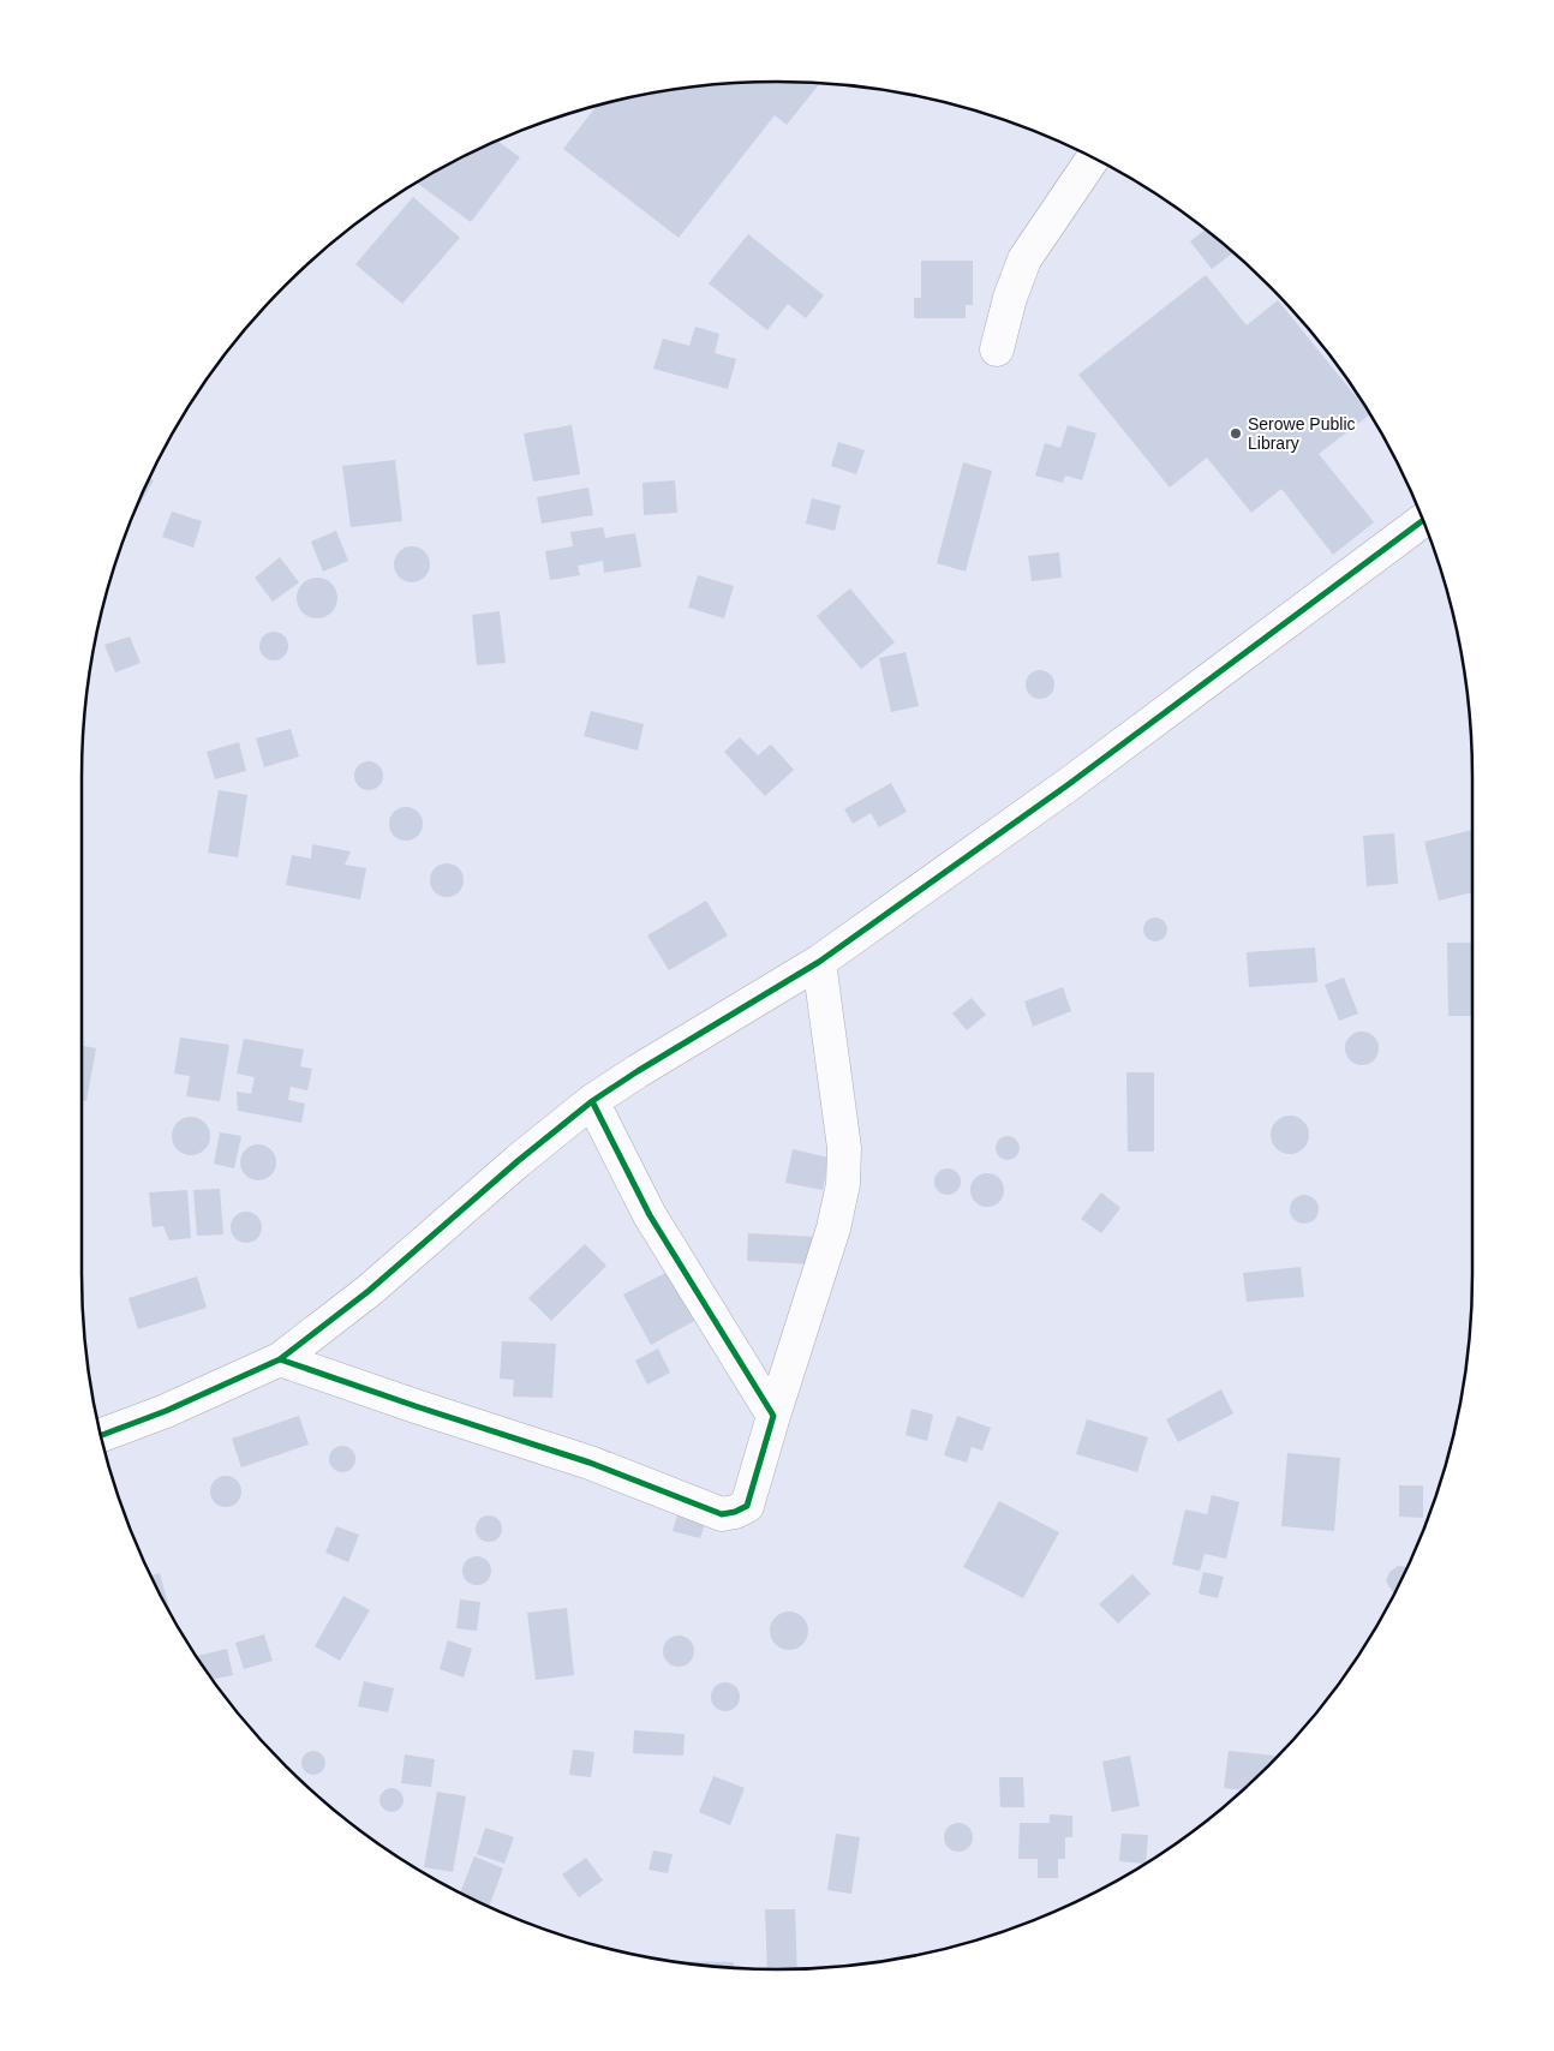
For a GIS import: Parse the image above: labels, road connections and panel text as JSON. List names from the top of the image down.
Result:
{
  "places": ["Serowe Public Library"]
}
